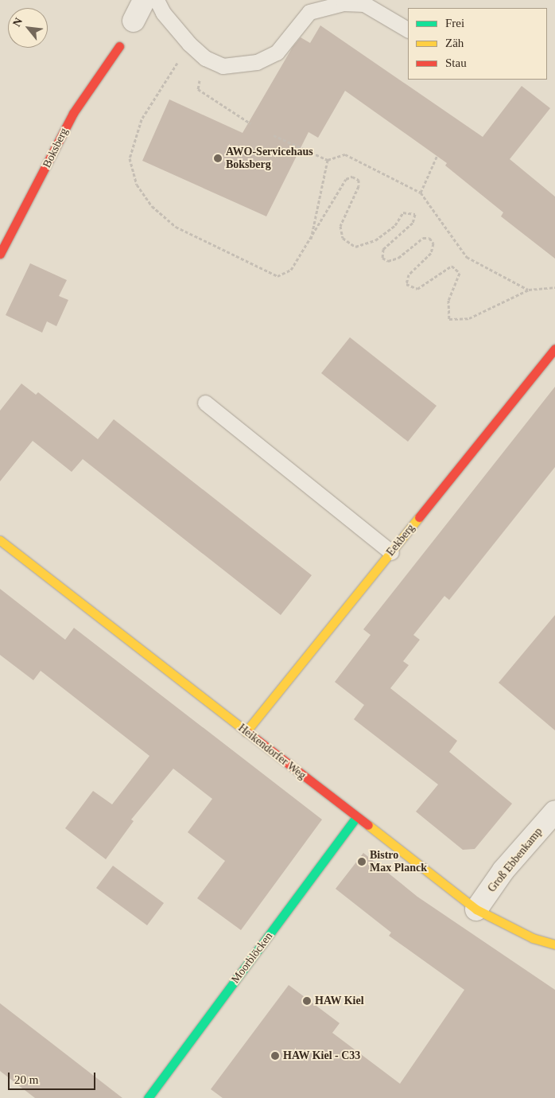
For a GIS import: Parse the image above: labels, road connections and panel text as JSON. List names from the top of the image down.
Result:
{
  "streets": {
    "street": [
      "Boksberg",
      "Eekberg",
      "Heikendorfer Weg",
      "Groß Ebbenkamp",
      "Moorblöcken"
    ]
  },
  "crossings": [
    ["Eekberg", "Heikendorfer Weg"],
    ["Heikendorfer Weg", "Groß Ebbenkamp"],
    ["Heikendorfer Weg", "Moorblöcken"]
  ],
  "places": [
    "AWO-Servicehaus Boksberg",
    "Bistro Max Planck",
    "HAW Kiel",
    "HAW Kiel - C33"
  ],
  "legend": ["Frei", "Zäh", "Stau"],
  "scale_bar": "20 m",
  "north": "top left"
}
